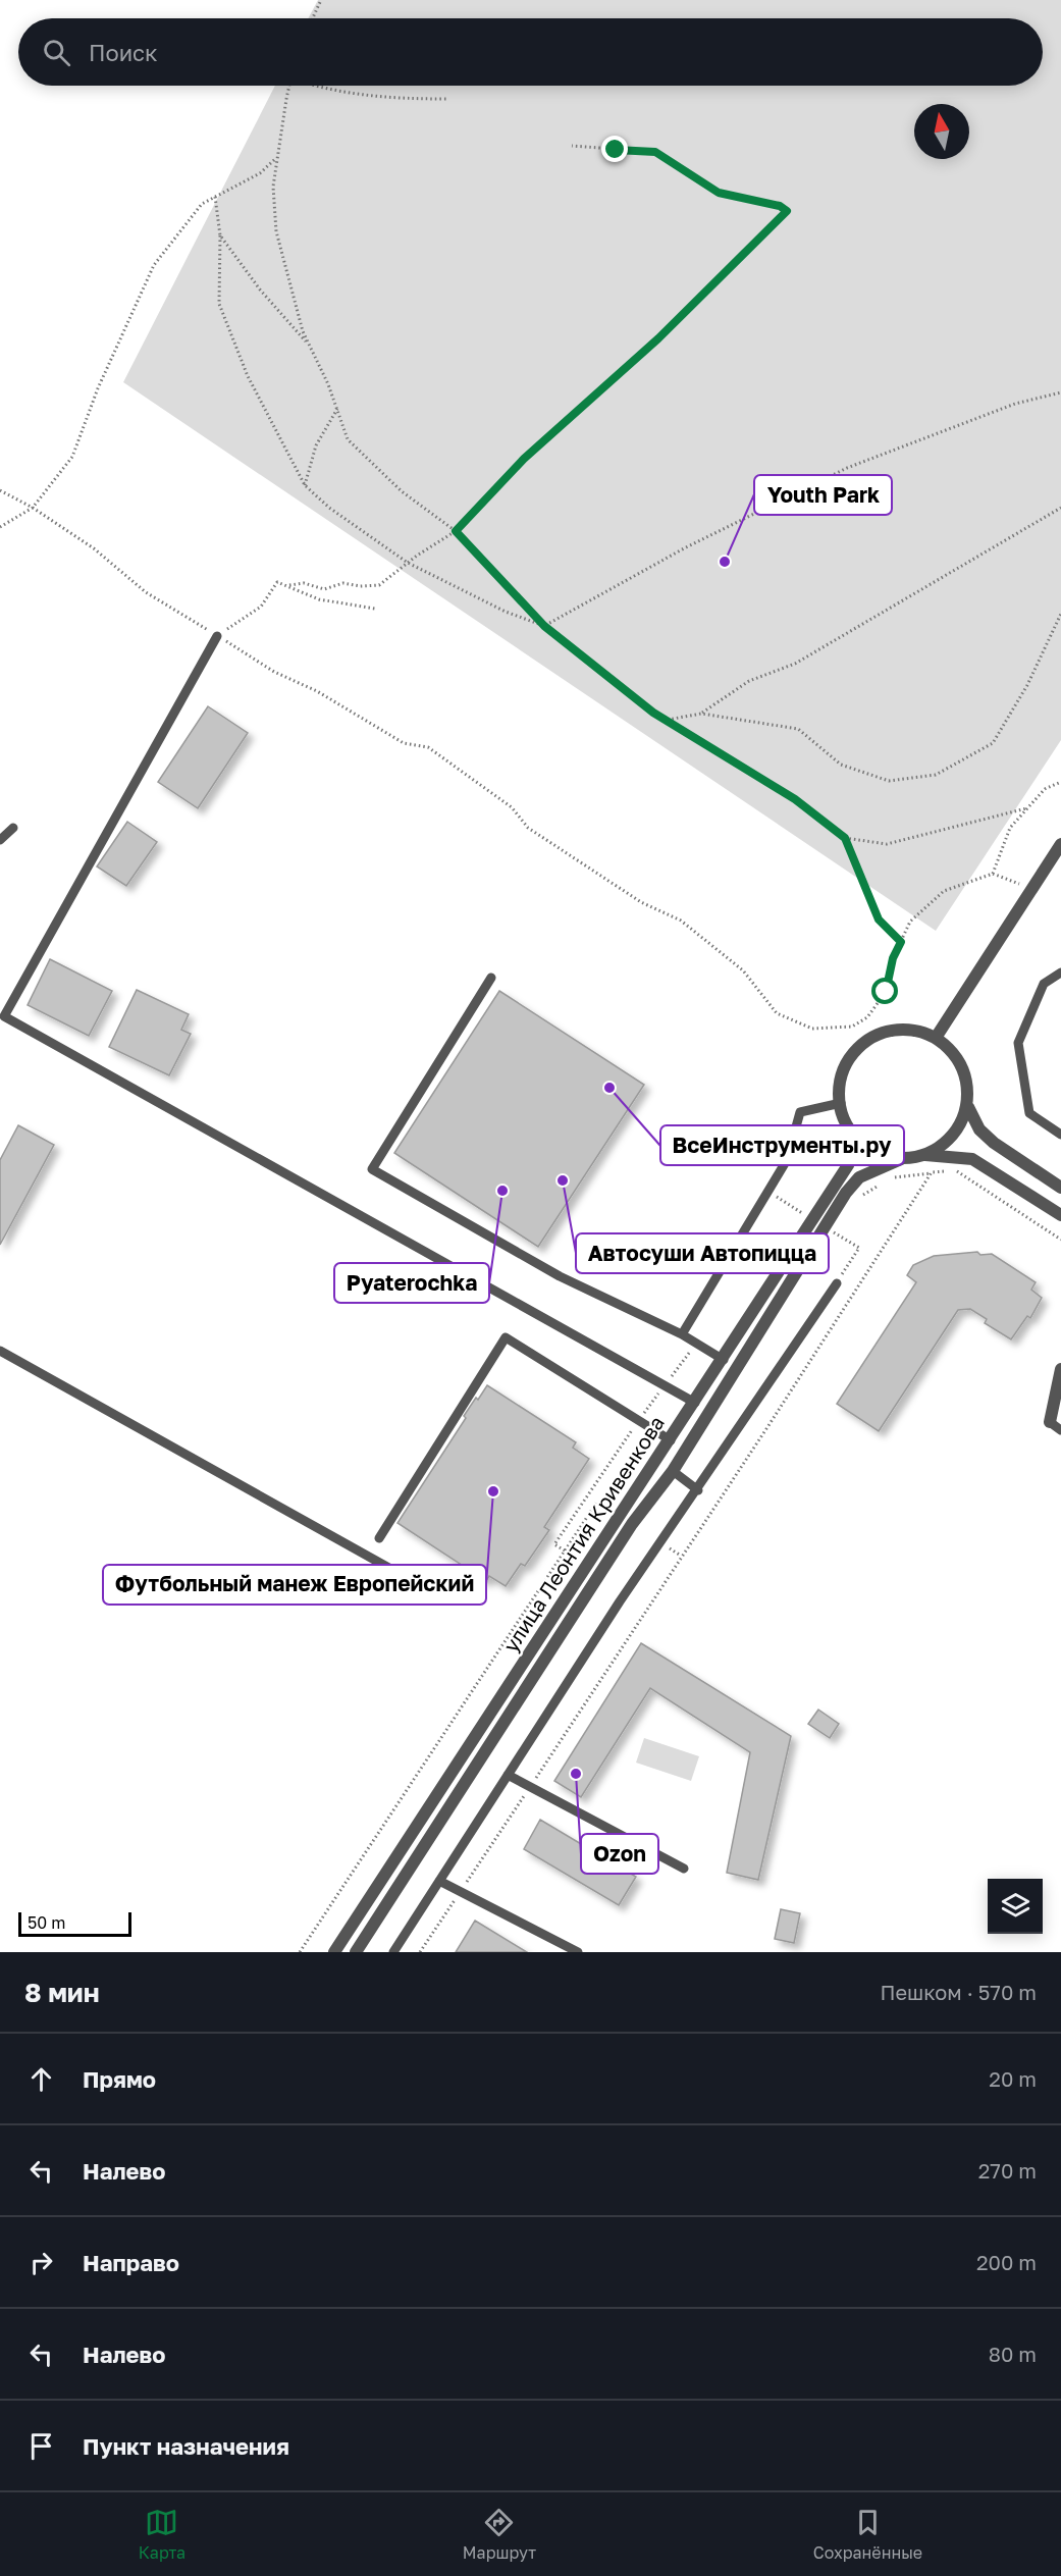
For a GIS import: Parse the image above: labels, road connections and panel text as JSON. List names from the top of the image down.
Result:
{
  "streets": {
    "street": ["улица Леонтия Кривенкова"]
  },
  "places": [
    "Youth Park",
    "ВсеИнструменты.ру",
    "Автосуши Автопицца",
    "Pyaterochka",
    "Футбольный манеж Европейский",
    "Ozon"
  ],
  "scale_bar": "50 m",
  "north": "top",
  "page": {
    "search": "Поиск",
    "scale": "50 m",
    "heading": ["8 мин", "Пешком · 570 m"],
    "list": [
      ["Прямо", "20 m"],
      ["Налево", "270 m"],
      ["Направо", "200 m"],
      ["Налево", "80 m"],
      "Пункт назначения"
    ],
    "nav": ["Карта", "Маршрут", "Сохранённые"]
  }
}
